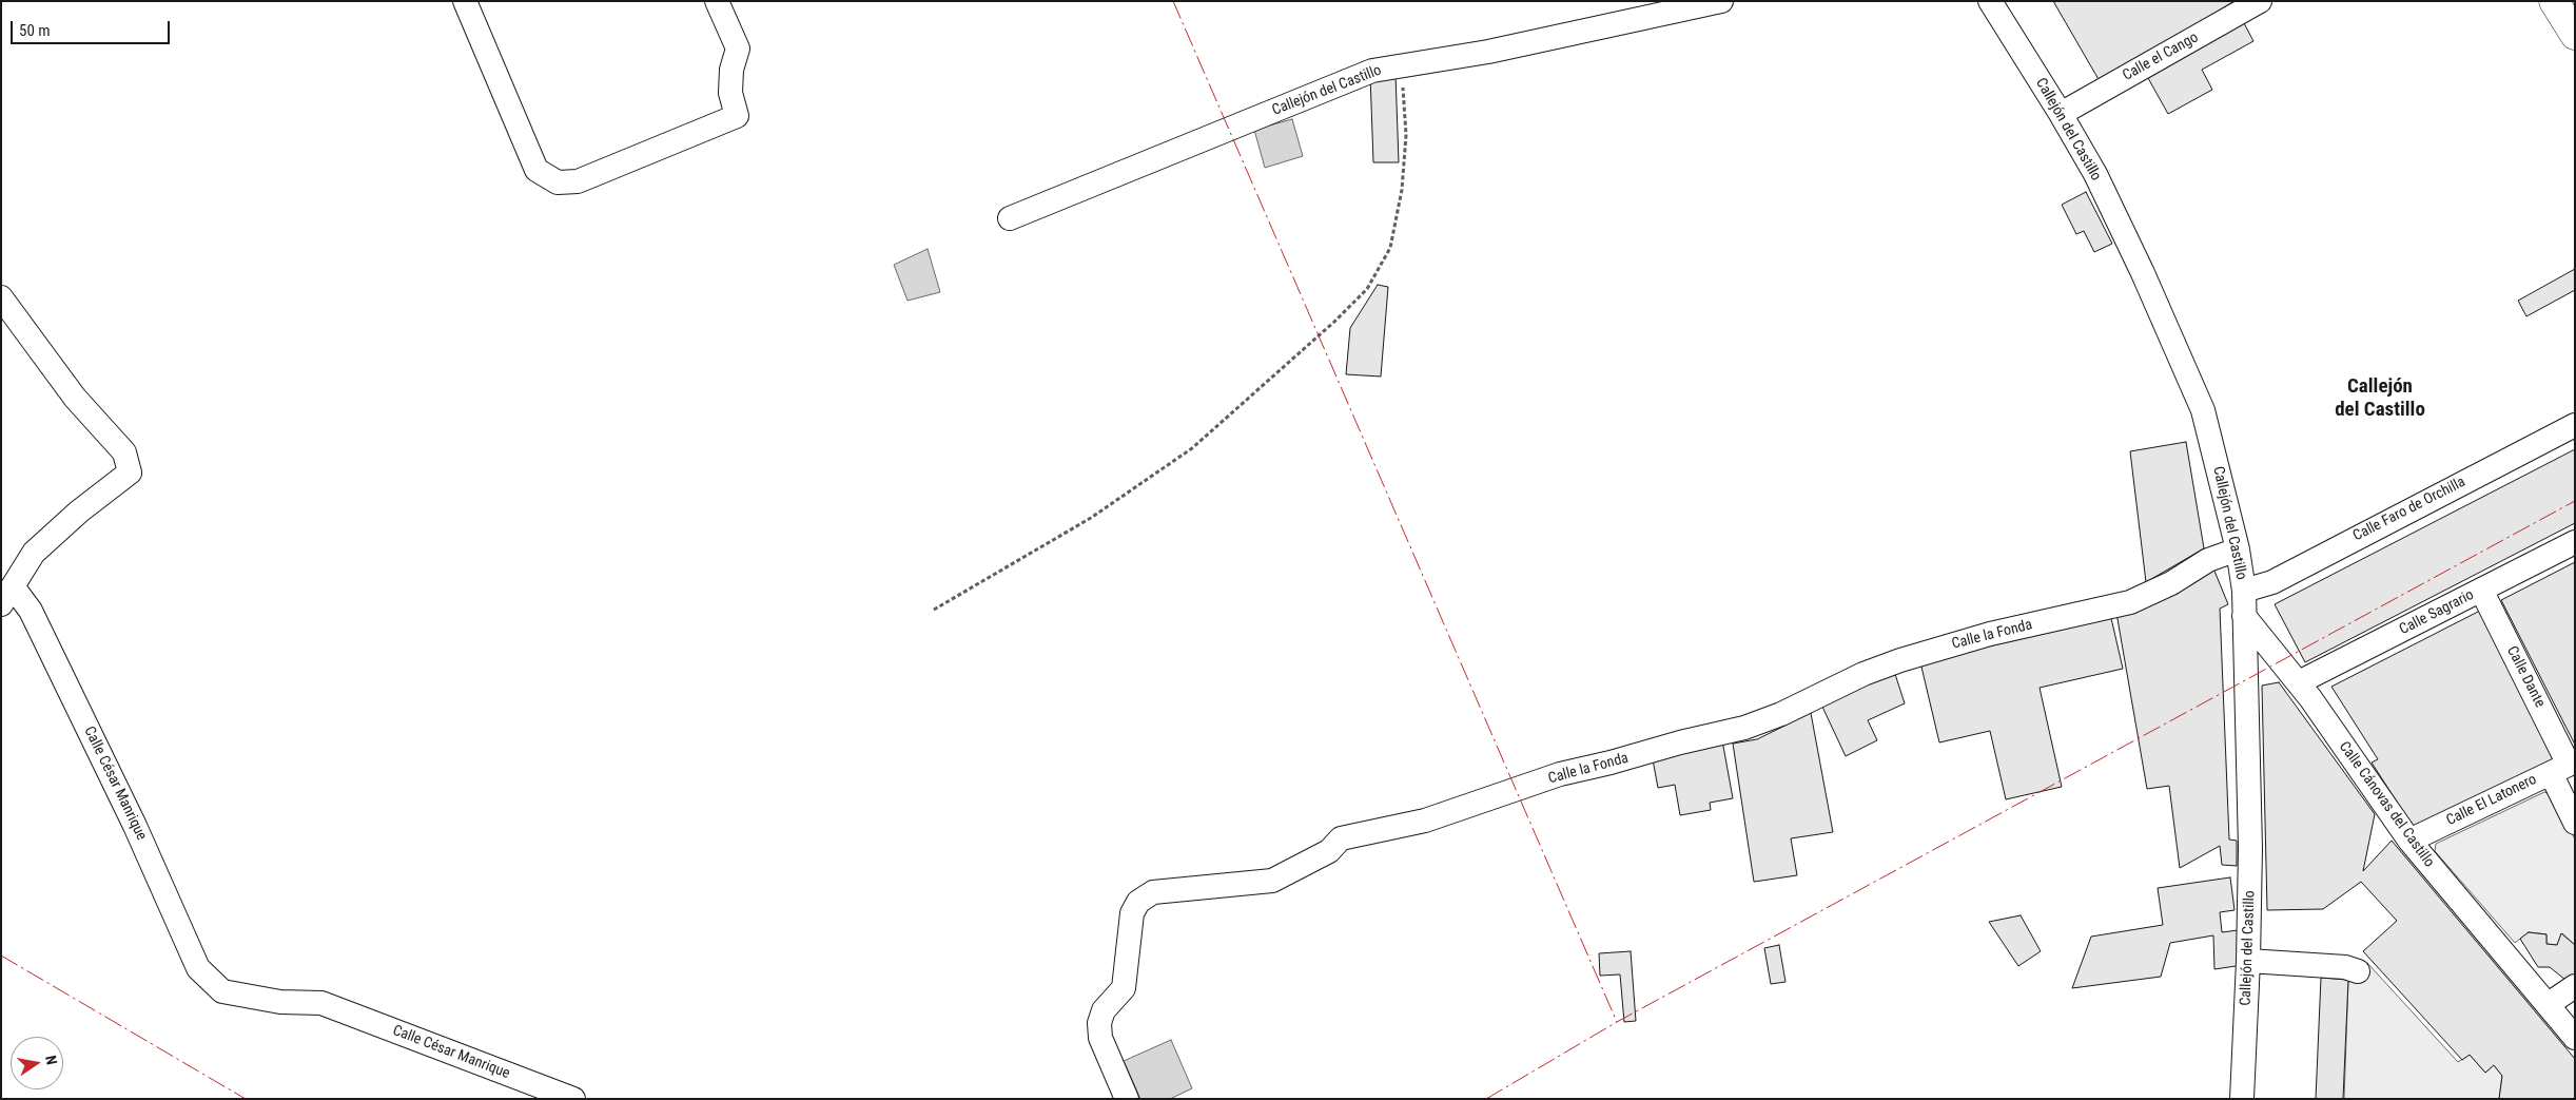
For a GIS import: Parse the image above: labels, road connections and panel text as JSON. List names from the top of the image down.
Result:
{
  "streets": {
    "street": [
      "Calle el Cango",
      "Callejón del Castillo",
      "Calle Faro de Orchilla",
      "Calle Sagrario",
      "Calle la Fonda",
      "Calle Dante",
      "Calle César Manrique",
      "Calle El Latonero",
      "Calle Cánovas del Castillo"
    ]
  },
  "crossings": [
    ["Calle el Cango", "Callejón del Castillo"],
    ["Callejón del Castillo", "Calle Faro de Orchilla"],
    ["Callejón del Castillo", "Calle la Fonda"],
    ["Callejón del Castillo", "Calle Cánovas del Castillo"],
    ["Calle Sagrario", "Calle Dante"],
    ["Calle Sagrario", "Calle Cánovas del Castillo"],
    ["Calle Dante", "Calle El Latonero"],
    ["Calle El Latonero", "Calle Cánovas del Castillo"]
  ],
  "districts": ["Callejón del Castillo"],
  "scale_bar": "50 m",
  "north": "right"
}
